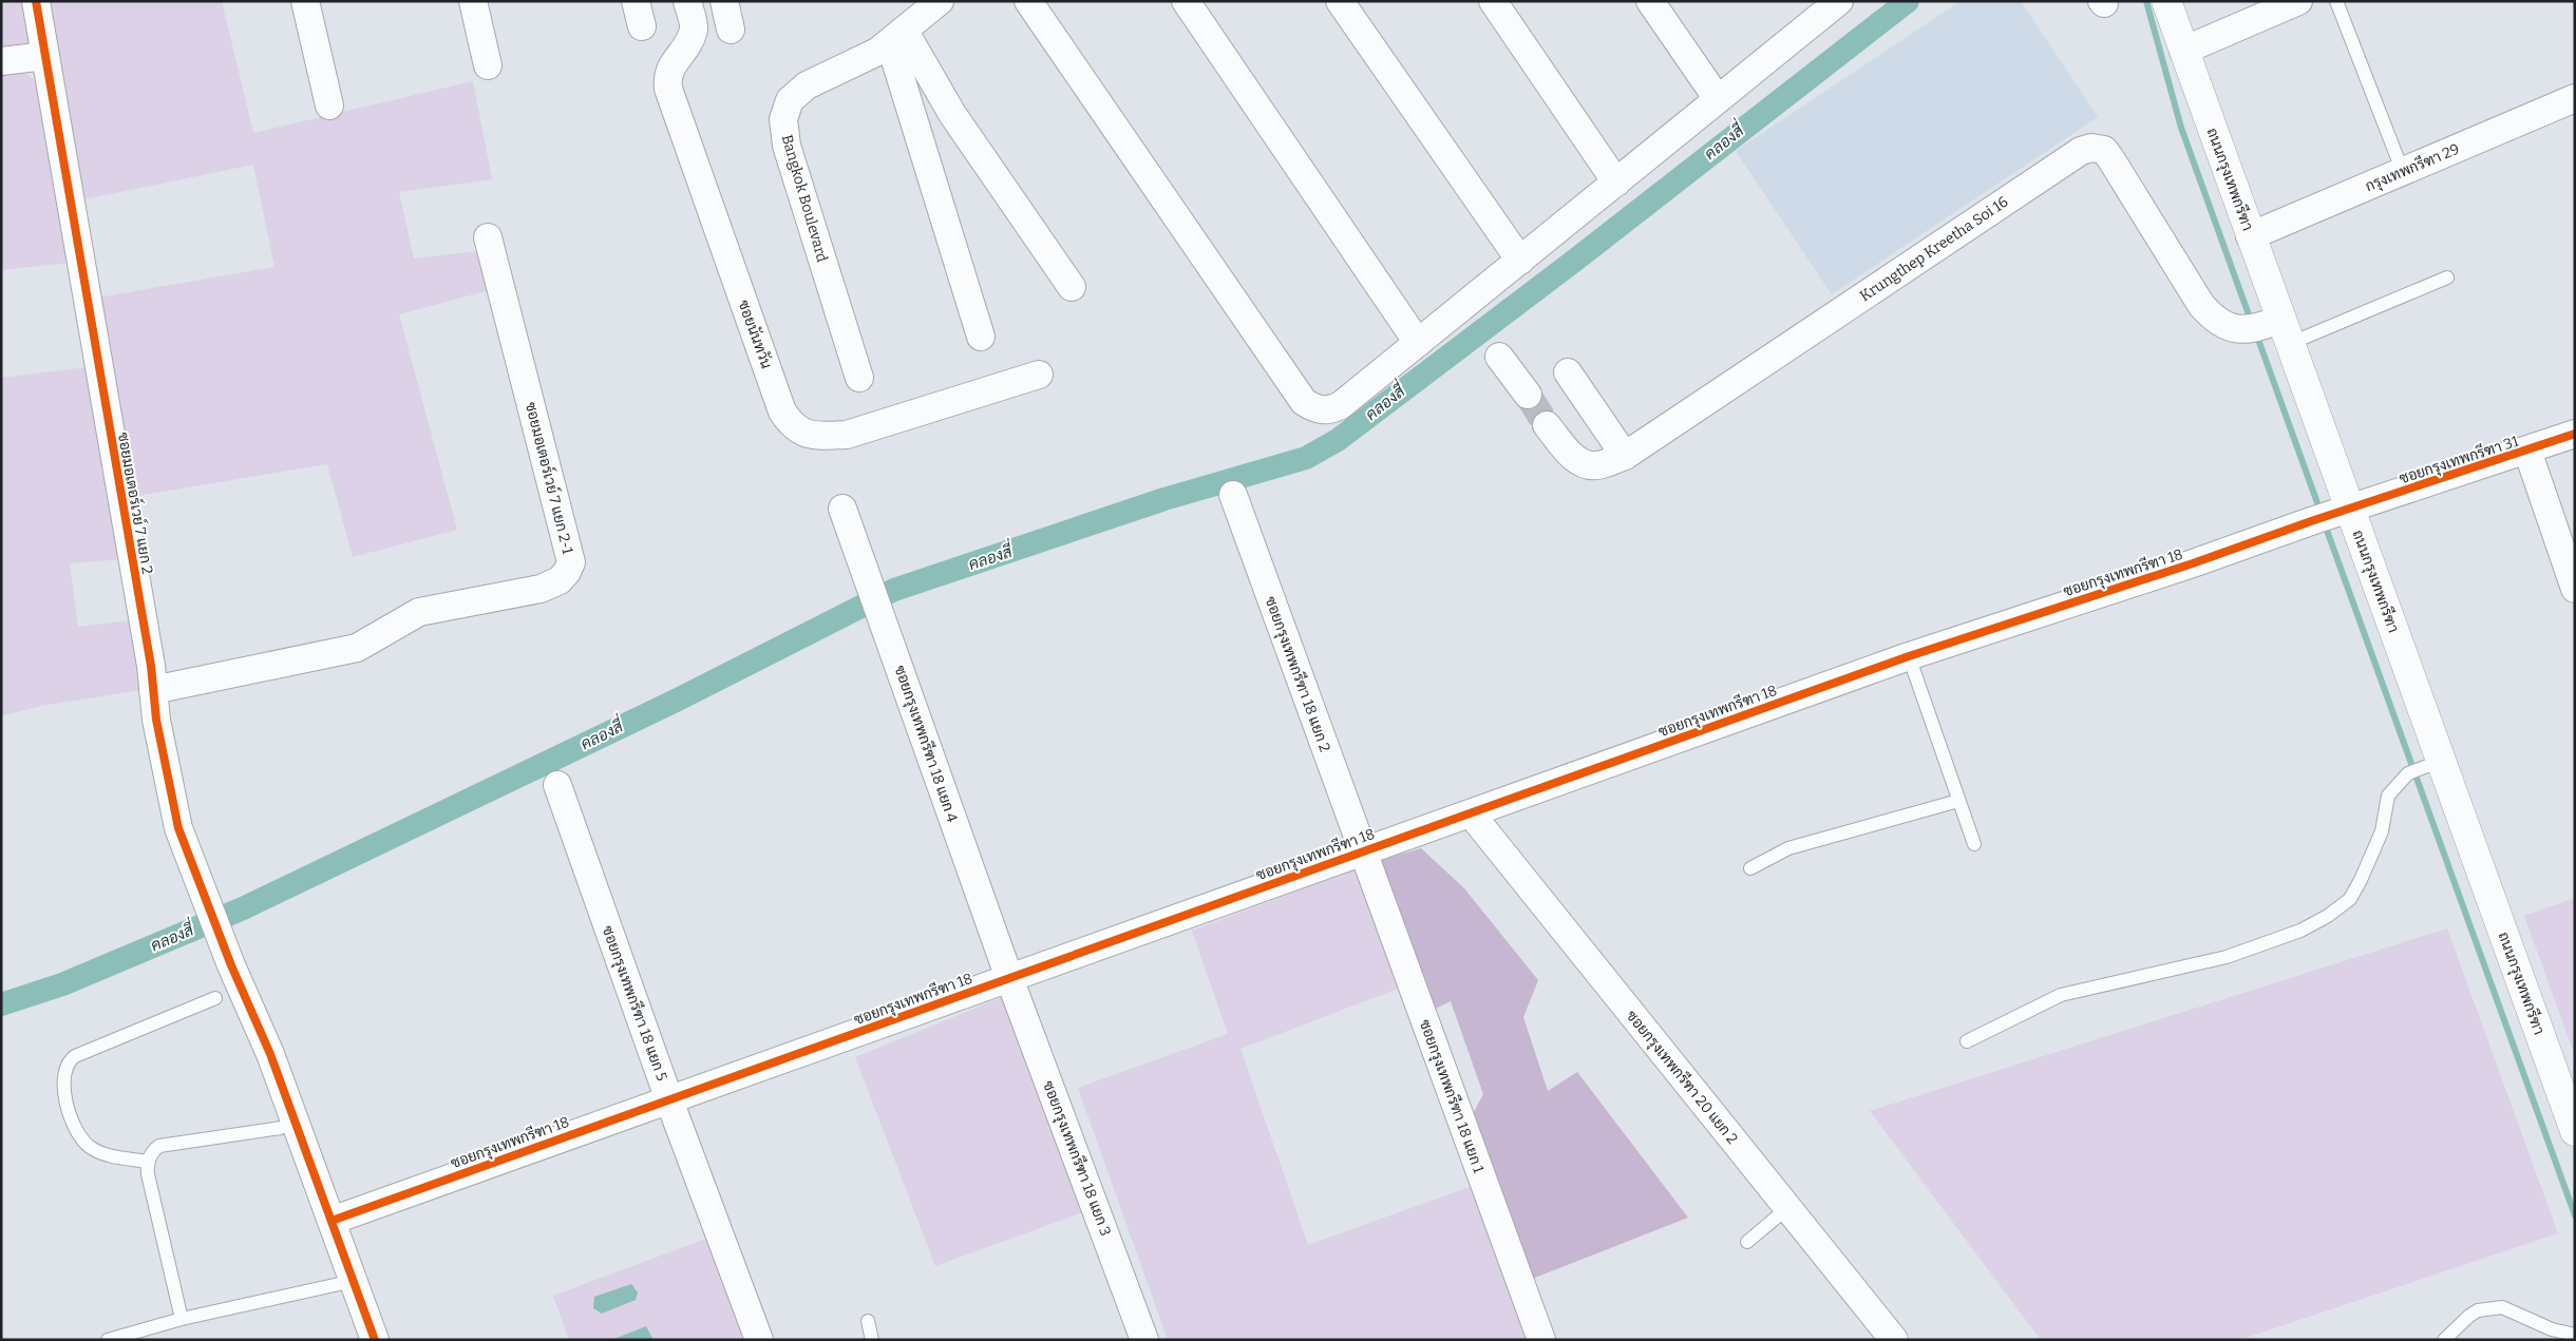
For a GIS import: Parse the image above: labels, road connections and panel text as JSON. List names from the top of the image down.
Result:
{
  "streets": {
    "main road": ["ถนนกรุงเทพกรีฑา"],
    "street": [
      "กรุงเทพกรีฑา 29",
      "Bangkok Boulevard",
      "Krungthep Kreetha Soi 16",
      "ซอยนันทวัน",
      "ซอยกรุงเทพกรีฑา 31",
      "ซอยมอเตอร์เวย์ 7 แยก 2-1",
      "ซอยมอเตอร์เวย์ 7 แยก 2",
      "ซอยกรุงเทพกรีฑา 18",
      "ซอยกรุงเทพกรีฑา 18 แยก 2",
      "ซอยกรุงเทพกรีฑา 18 แยก 4",
      "ซอยกรุงเทพกรีฑา 18 แยก 5",
      "ซอยกรุงเทพกรีฑา 20 แยก 2",
      "ซอยกรุงเทพกรีฑา 18 แยก 1",
      "ซอยกรุงเทพกรีฑา 18 แยก 3"
    ]
  },
  "crossings": [
    ["กรุงเทพกรีฑา 29", "ถนนกรุงเทพกรีฑา"],
    ["ถนนกรุงเทพกรีฑา", "Krungthep Kreetha Soi 16"],
    ["ถนนกรุงเทพกรีฑา", "ซอยกรุงเทพกรีฑา 31"],
    ["ถนนกรุงเทพกรีฑา", "ซอยกรุงเทพกรีฑา 18"],
    ["ซอยกรุงเทพกรีฑา 31", "ซอยกรุงเทพกรีฑา 18"],
    ["ซอยมอเตอร์เวย์ 7 แยก 2-1", "ซอยมอเตอร์เวย์ 7 แยก 2"],
    ["ซอยมอเตอร์เวย์ 7 แยก 2", "ซอยกรุงเทพกรีฑา 18"],
    ["ซอยกรุงเทพกรีฑา 18", "ซอยกรุงเทพกรีฑา 18 แยก 2"],
    ["ซอยกรุงเทพกรีฑา 18", "ซอยกรุงเทพกรีฑา 18 แยก 4"],
    ["ซอยกรุงเทพกรีฑา 18", "ซอยกรุงเทพกรีฑา 18 แยก 5"],
    ["ซอยกรุงเทพกรีฑา 18", "ซอยกรุงเทพกรีฑา 20 แยก 2"],
    ["ซอยกรุงเทพกรีฑา 18", "ซอยกรุงเทพกรีฑา 18 แยก 1"],
    ["ซอยกรุงเทพกรีฑา 18", "ซอยกรุงเทพกรีฑา 18 แยก 3"],
    ["ซอยกรุงเทพกรีฑา 18 แยก 2", "ซอยกรุงเทพกรีฑา 18 แยก 1"],
    ["ซอยกรุงเทพกรีฑา 18 แยก 4", "ซอยกรุงเทพกรีฑา 18 แยก 3"]
  ],
  "water": ["คลองสี่"]
}
